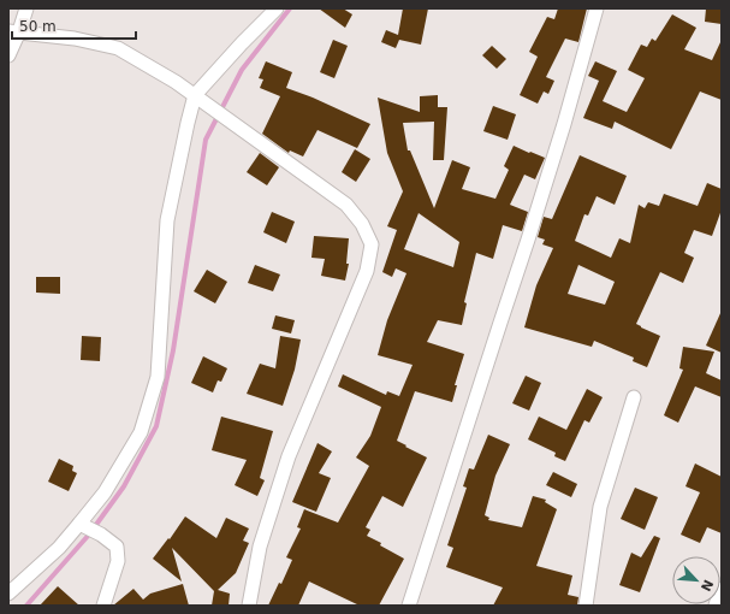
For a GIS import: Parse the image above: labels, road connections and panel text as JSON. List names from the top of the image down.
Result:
{
  "scale_bar": "50 m",
  "north": "bottom right"
}
